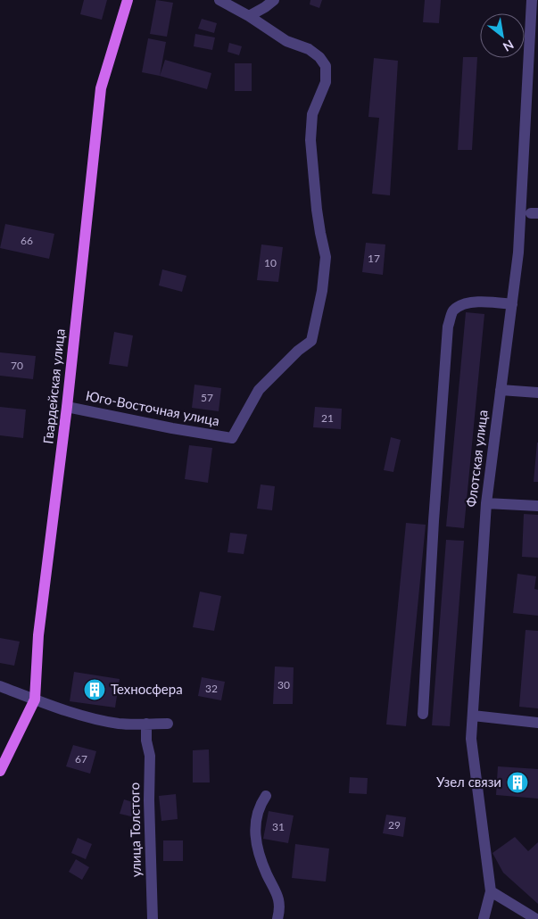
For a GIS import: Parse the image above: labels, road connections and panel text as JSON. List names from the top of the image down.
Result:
{
  "streets": {
    "main road": ["Гвардейская улица"],
    "street": ["Юго-Восточная улица", "Флотская улица", "улица Толстого"]
  },
  "crossings": [
    ["Гвардейская улица", "Юго-Восточная улица"]
  ],
  "places": {
    "building": ["Техносфера", "Узел связи"]
  },
  "house_numbers": [
    "66",
    "17",
    "10",
    "70",
    "57",
    "21",
    "30",
    "32",
    "67",
    "29",
    "31"
  ],
  "north": "bottom right"
}
